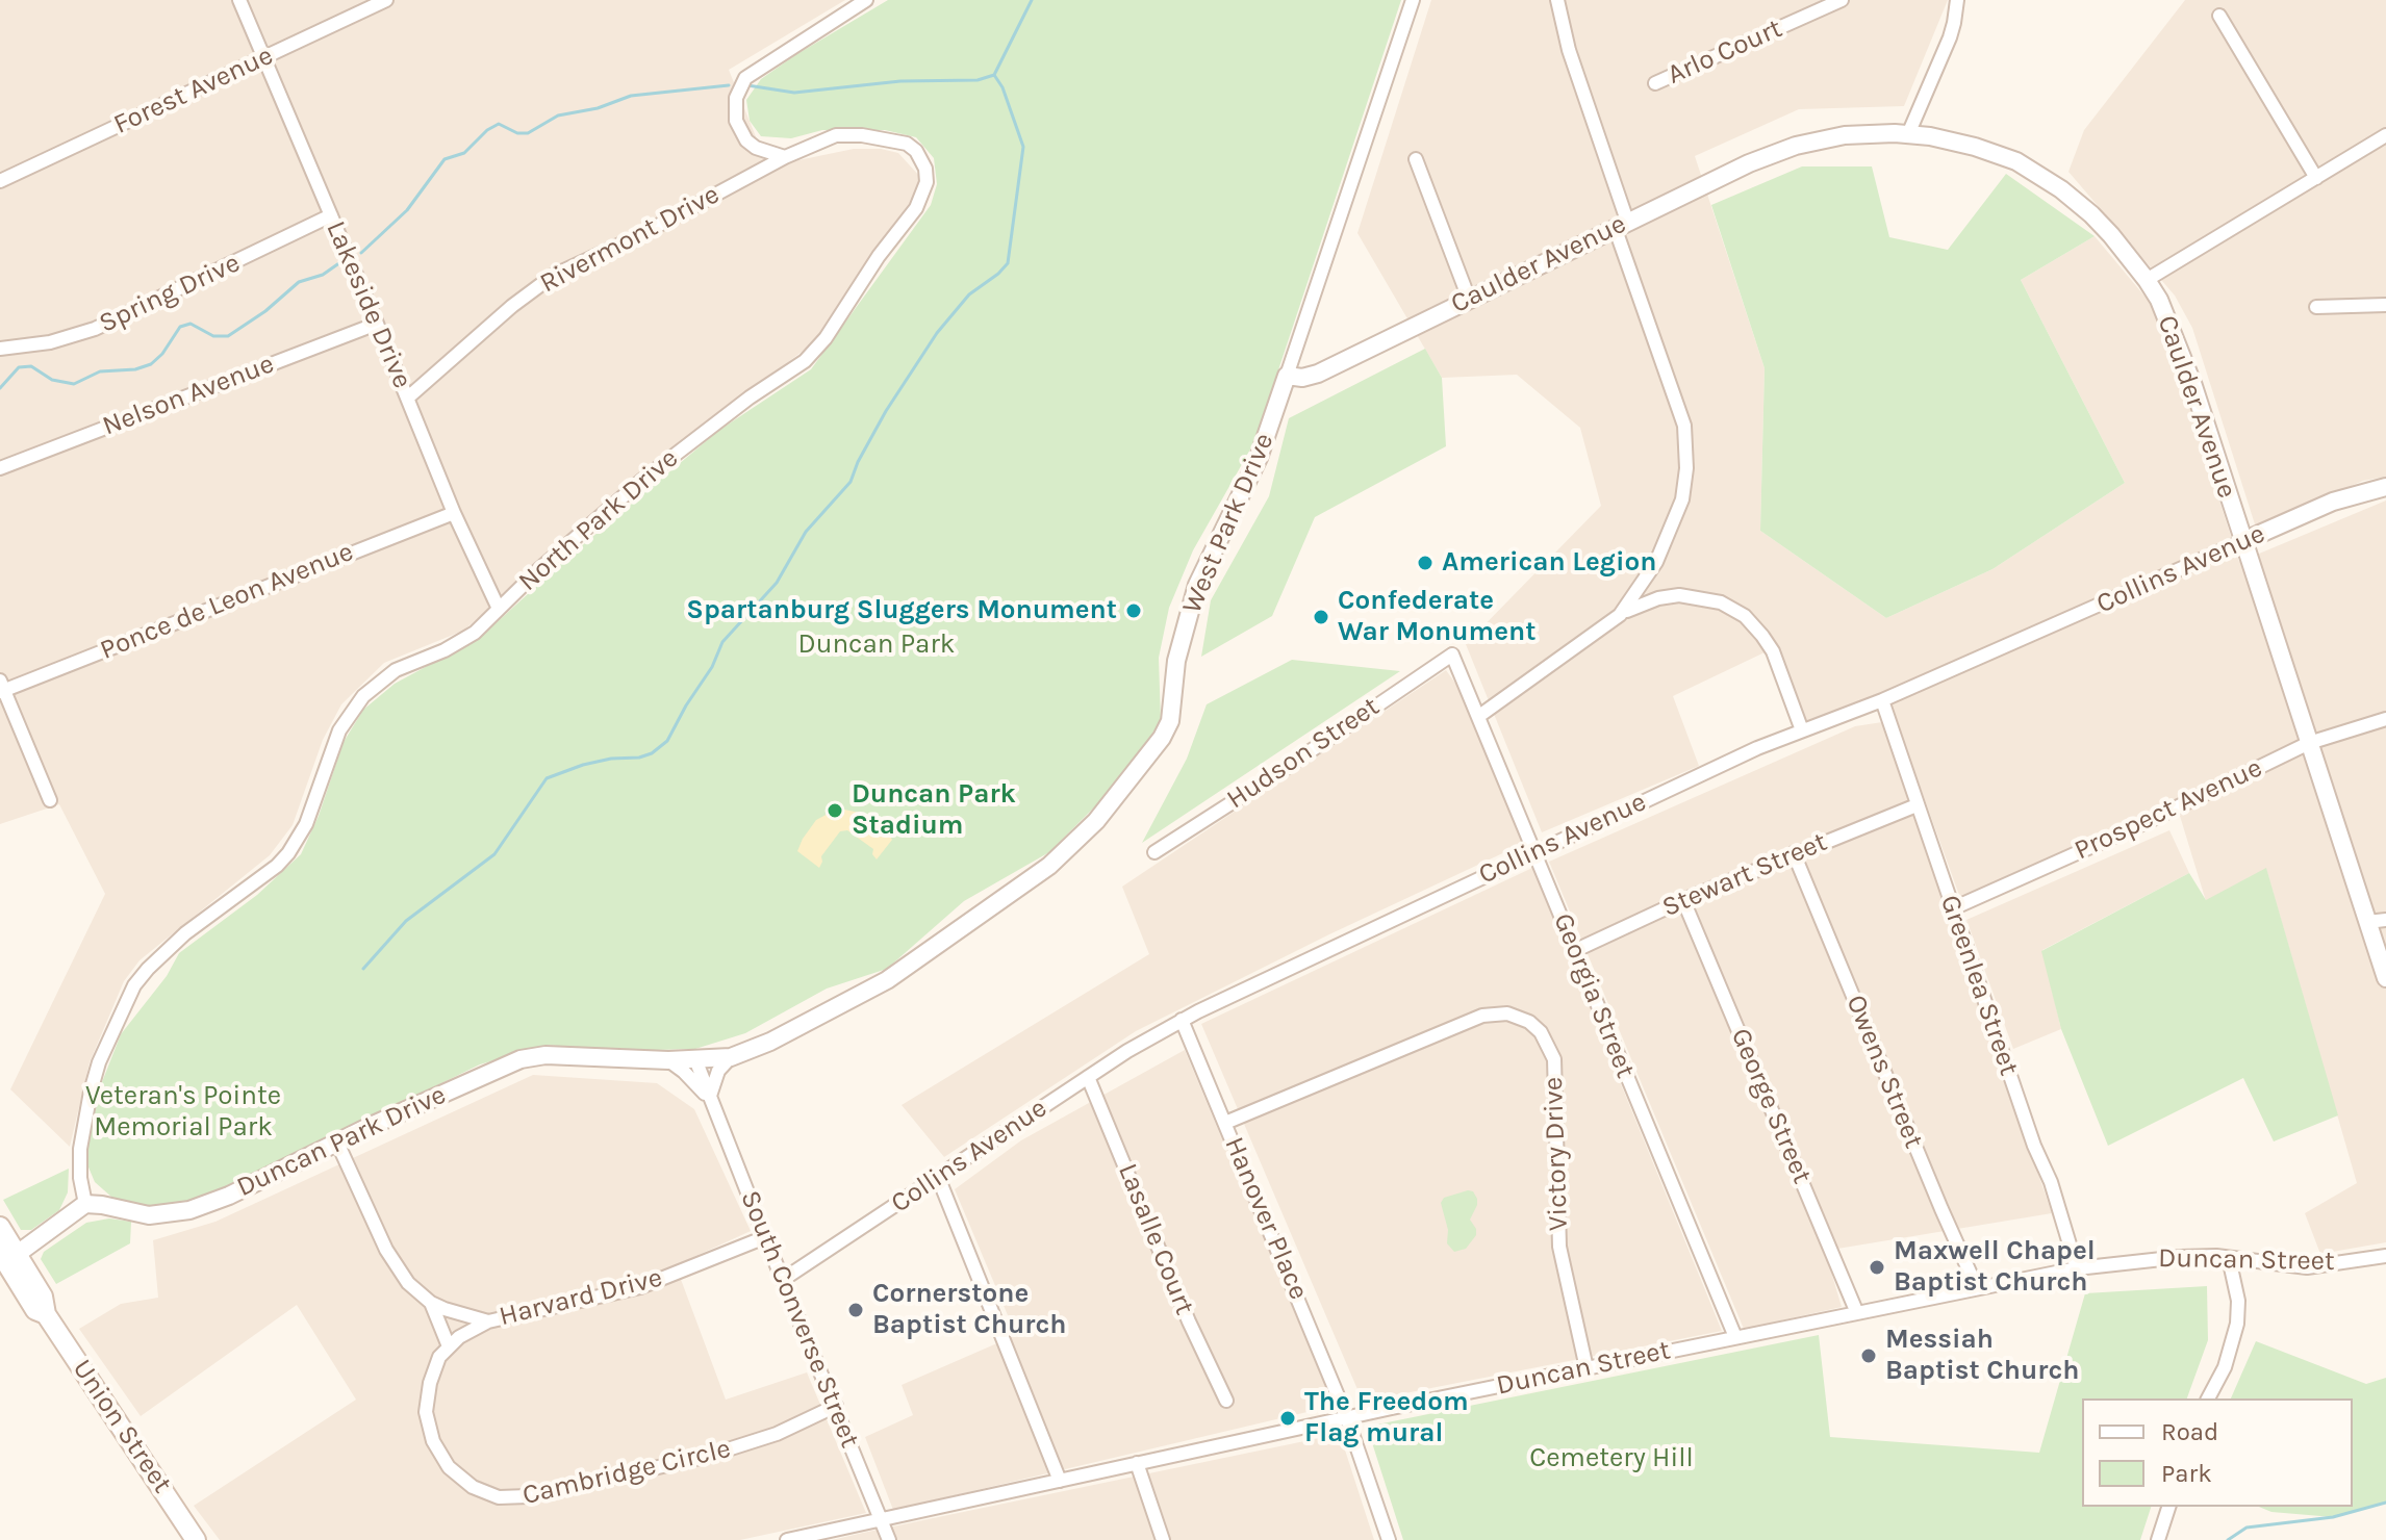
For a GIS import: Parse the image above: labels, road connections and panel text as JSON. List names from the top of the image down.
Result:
{
  "streets": {
    "main road": ["Union Street"],
    "street": [
      "Arlo Court",
      "Forest Avenue",
      "Rivermont Drive",
      "Caulder Avenue",
      "Spring Drive",
      "Lakeside Drive",
      "Nelson Avenue",
      "North Park Drive",
      "West Park Drive",
      "Collins Avenue",
      "Ponce de Leon Avenue",
      "Hudson Street",
      "Prospect Avenue",
      "Stewart Street",
      "Greenlea Street",
      "Georgia Street",
      "Owens Street",
      "George Street",
      "Duncan Park Drive",
      "Victory Drive",
      "Hanover Place",
      "Lasalle Court",
      "Duncan Street",
      "Harvard Drive",
      "South Converse Street",
      "Cambridge Circle"
    ]
  },
  "crossings": [
    ["Forest Avenue", "Lakeside Drive"],
    ["Rivermont Drive", "Lakeside Drive"],
    ["Rivermont Drive", "North Park Drive"],
    ["Caulder Avenue", "West Park Drive"],
    ["Caulder Avenue", "Collins Avenue"],
    ["Caulder Avenue", "Prospect Avenue"],
    ["Spring Drive", "Lakeside Drive"],
    ["Lakeside Drive", "Nelson Avenue"],
    ["Lakeside Drive", "North Park Drive"],
    ["Lakeside Drive", "Ponce de Leon Avenue"],
    ["North Park Drive", "Duncan Park Drive"],
    ["West Park Drive", "Duncan Park Drive"],
    ["West Park Drive", "South Converse Street"],
    ["Collins Avenue", "Greenlea Street"],
    ["Collins Avenue", "Georgia Street"],
    ["Collins Avenue", "Hanover Place"],
    ["Collins Avenue", "Lasalle Court"],
    ["Collins Avenue", "South Converse Street"],
    ["Hudson Street", "Georgia Street"],
    ["Prospect Avenue", "Greenlea Street"],
    ["Stewart Street", "Greenlea Street"],
    ["Stewart Street", "Georgia Street"],
    ["Stewart Street", "Owens Street"],
    ["Stewart Street", "George Street"],
    ["Greenlea Street", "Duncan Street"],
    ["Georgia Street", "Duncan Street"],
    ["Owens Street", "Duncan Street"],
    ["George Street", "Duncan Street"],
    ["Duncan Park Drive", "Harvard Drive"],
    ["Duncan Park Drive", "South Converse Street"],
    ["Victory Drive", "Hanover Place"],
    ["Victory Drive", "Duncan Street"],
    ["Hanover Place", "Duncan Street"],
    ["Duncan Street", "South Converse Street"],
    ["Harvard Drive", "South Converse Street"],
    ["Harvard Drive", "Cambridge Circle"],
    ["South Converse Street", "Cambridge Circle"]
  ],
  "parks": ["Duncan Park", "Veteran's Pointe Memorial Park", "Cemetery Hill"],
  "places": [
    "American Legion",
    "Spartanburg Sluggers Monument",
    "Confederate War Monument",
    "Duncan Park Stadium",
    "Maxwell Chapel Baptist Church",
    "Cornerstone Baptist Church",
    "Messiah Baptist Church",
    "The Freedom Flag mural"
  ],
  "legend": ["Road", "Park"]
}
